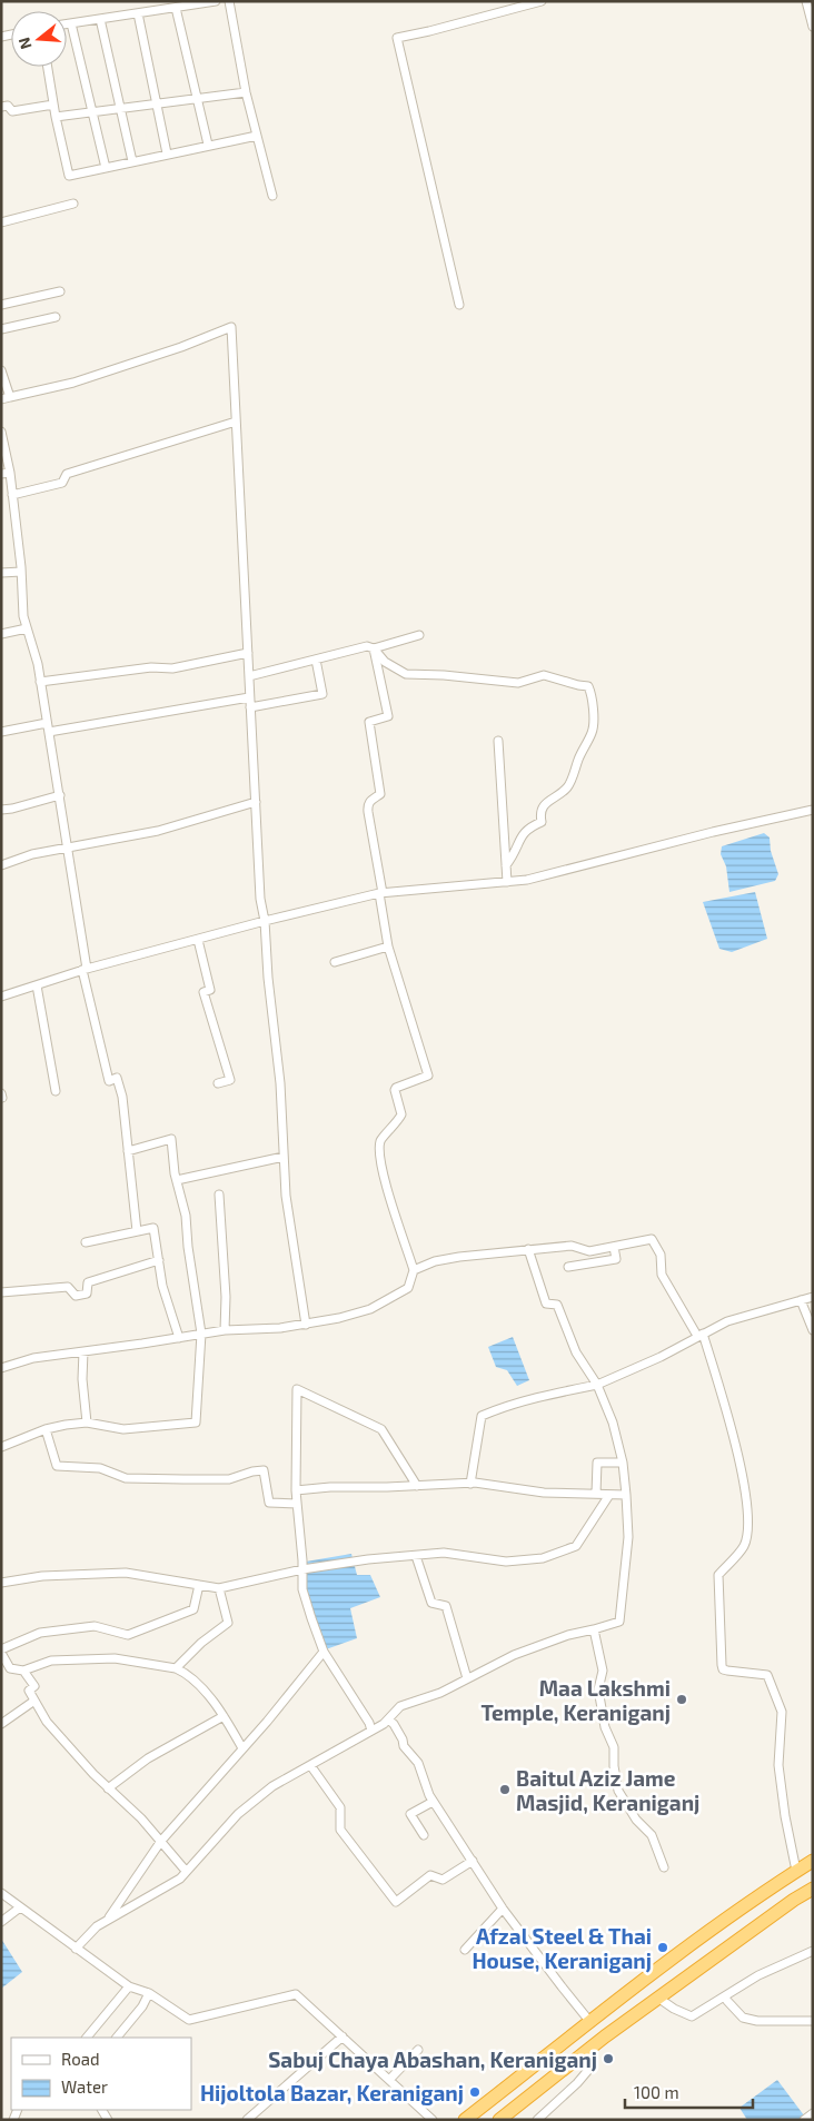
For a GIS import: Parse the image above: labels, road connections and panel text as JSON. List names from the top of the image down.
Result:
{
  "places": [
    "Maa Lakshmi Temple, Keraniganj",
    "Baitul Aziz Jame Masjid, Keraniganj",
    "Afzal Steel & Thai House, Keraniganj",
    "Sabuj Chaya Abashan, Keraniganj",
    "Hijoltola Bazar, Keraniganj"
  ],
  "legend": ["Road", "Water"],
  "scale_bar": "100 m",
  "north": "left"
}
